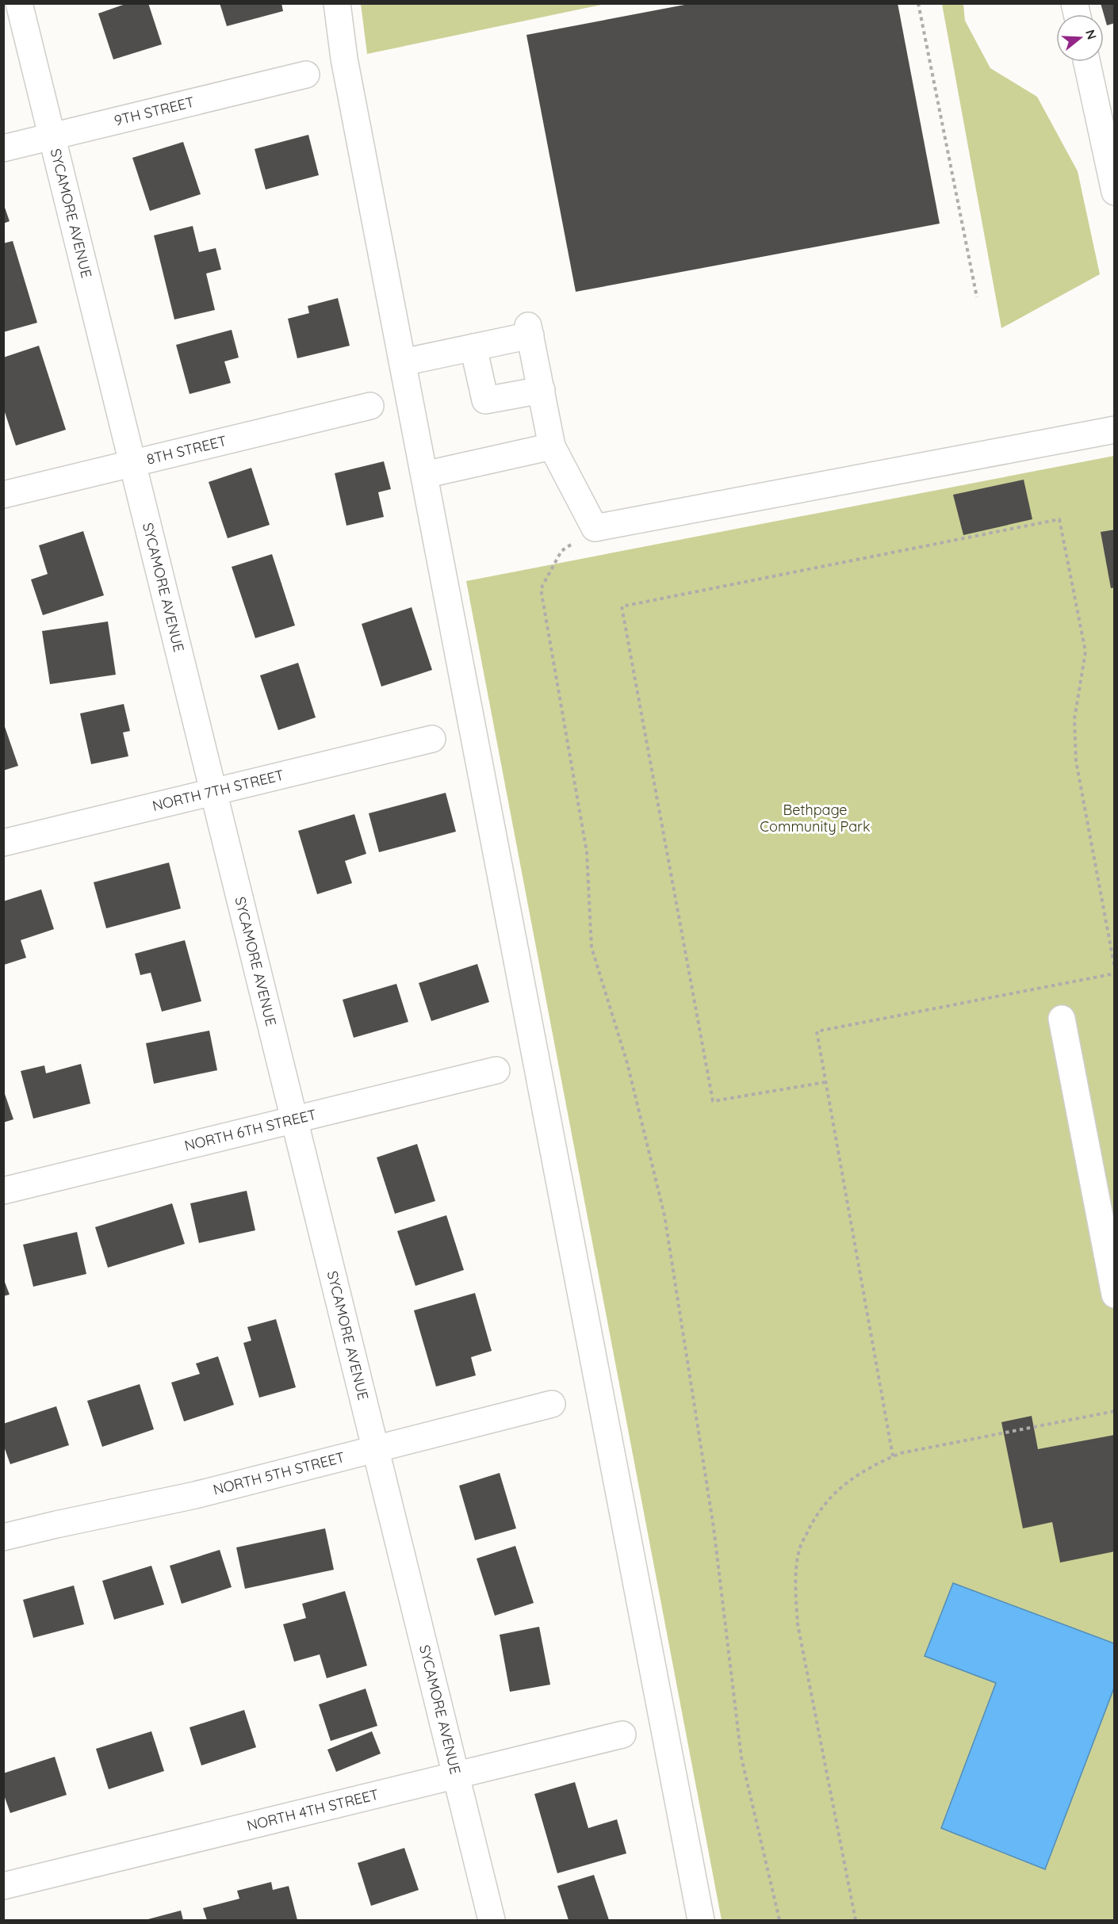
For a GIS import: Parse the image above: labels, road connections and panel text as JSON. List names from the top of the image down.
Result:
{
  "streets": {
    "street": [
      "9TH STREET",
      "SYCAMORE AVENUE",
      "8TH STREET",
      "NORTH 7TH STREET",
      "NORTH 6TH STREET",
      "NORTH 5TH STREET",
      "NORTH 4TH STREET"
    ]
  },
  "crossings": [
    ["9TH STREET", "SYCAMORE AVENUE"],
    ["SYCAMORE AVENUE", "8TH STREET"],
    ["SYCAMORE AVENUE", "NORTH 7TH STREET"],
    ["SYCAMORE AVENUE", "NORTH 6TH STREET"],
    ["SYCAMORE AVENUE", "NORTH 5TH STREET"],
    ["SYCAMORE AVENUE", "NORTH 4TH STREET"]
  ],
  "parks": ["Bethpage Community Park"],
  "north": "right"
}
